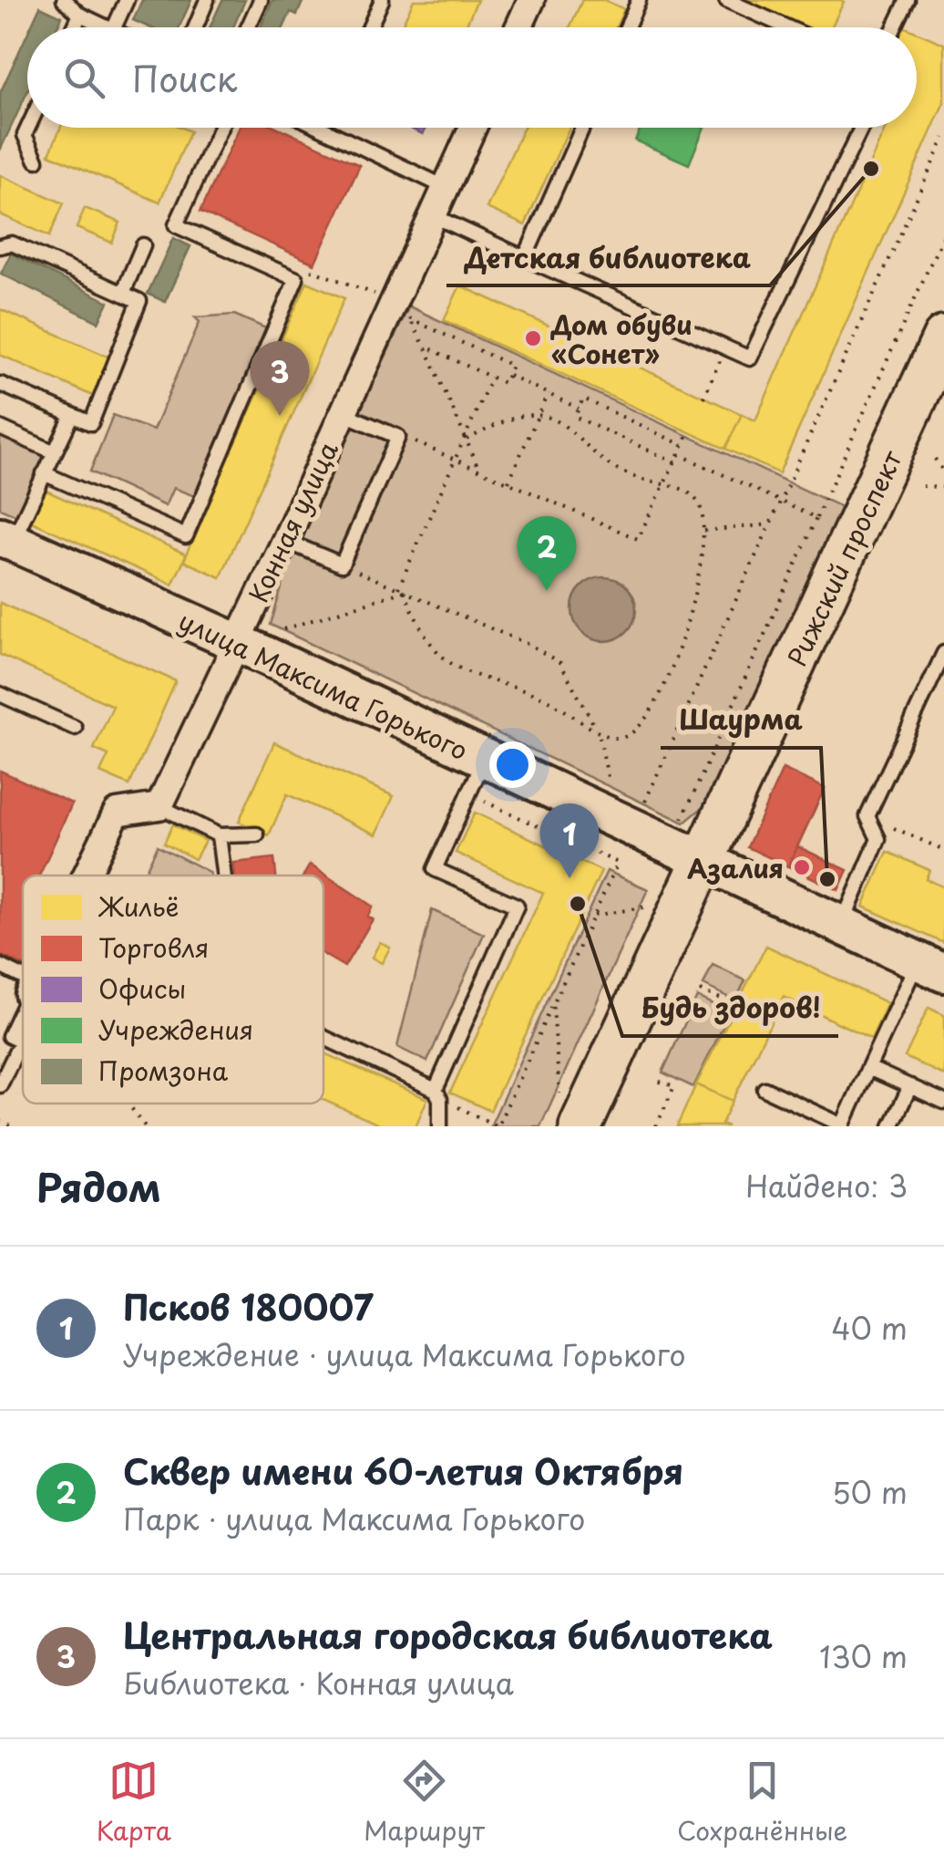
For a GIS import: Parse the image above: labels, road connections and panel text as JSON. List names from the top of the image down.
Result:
{
  "streets": {
    "main road": ["Рижский проспект", "улица Максима Горького"],
    "street": ["Конная улица"]
  },
  "crossings": [
    ["Конная улица", "улица Максима Горького"],
    ["Рижский проспект", "улица Максима Горького"]
  ],
  "places": [
    "Детская библиотека",
    "Дом обуви «Сонет»",
    "Азалия",
    "Шаурма",
    "Будь здоров!"
  ],
  "legend": [
    "Жильё",
    "Торговля",
    "Офисы",
    "Учреждения",
    "Промзона"
  ],
  "page": {
    "search": "Поиск",
    "pins": ["3", "2", "1"],
    "heading": ["Рядом", "Найдено: 3"],
    "list": [
      {
        "mark": "1",
        "name": "Псков 180007",
        "note": "Учреждение · улица Максима Горького",
        "value": "40 m"
      },
      {
        "mark": "2",
        "name": "Сквер имени 60-летия Октября",
        "note": "Парк · улица Максима Горького",
        "value": "50 m"
      },
      {
        "mark": "3",
        "name": "Центральная городская библиотека",
        "note": "Библиотека · Конная улица",
        "value": "130 m"
      }
    ],
    "nav": ["Карта", "Маршрут", "Сохранённые"]
  }
}
